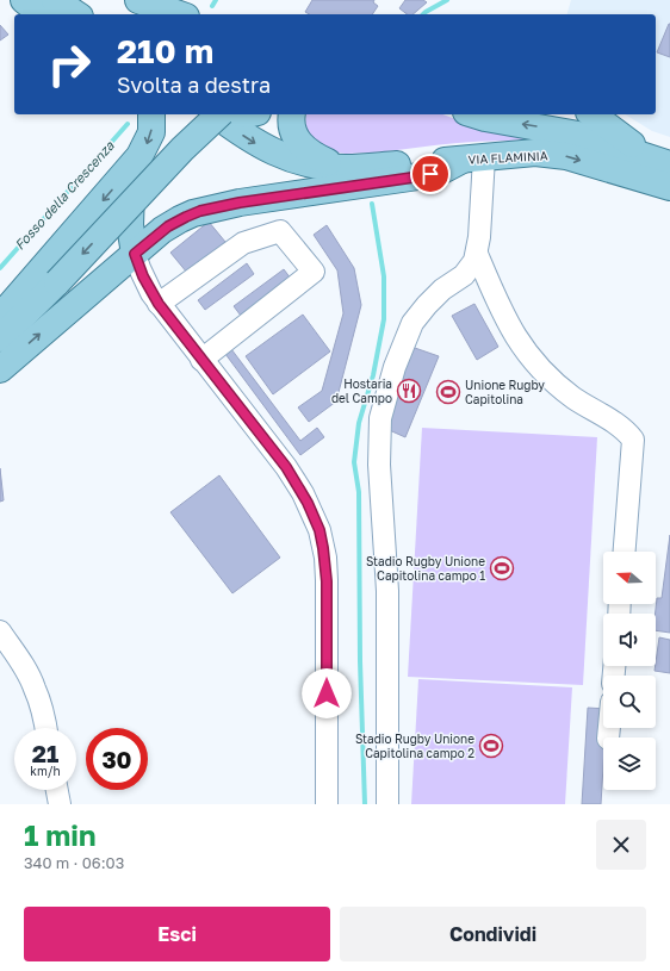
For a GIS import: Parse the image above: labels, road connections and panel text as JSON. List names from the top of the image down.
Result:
{
  "streets": {
    "main road": ["VIA FLAMINIA"]
  },
  "water": ["Fosso della Crescenza"],
  "places": {
    "restaurant": ["Hostaria del Campo"],
    "sports": ["Unione Rugby Capitolina", "Stadio Rugby Unione Capitolina campo 1", "Stadio Rugby Unione Capitolina campo 2"]
  },
  "north": "left",
  "page": {
    "turn": ["210 m", "Svolta a destra"],
    "speed": "21 km/h",
    "limit": "30",
    "heading": ["1 min", "340 m · 06:03"],
    "buttons": ["Esci", "Condividi"]
  }
}
